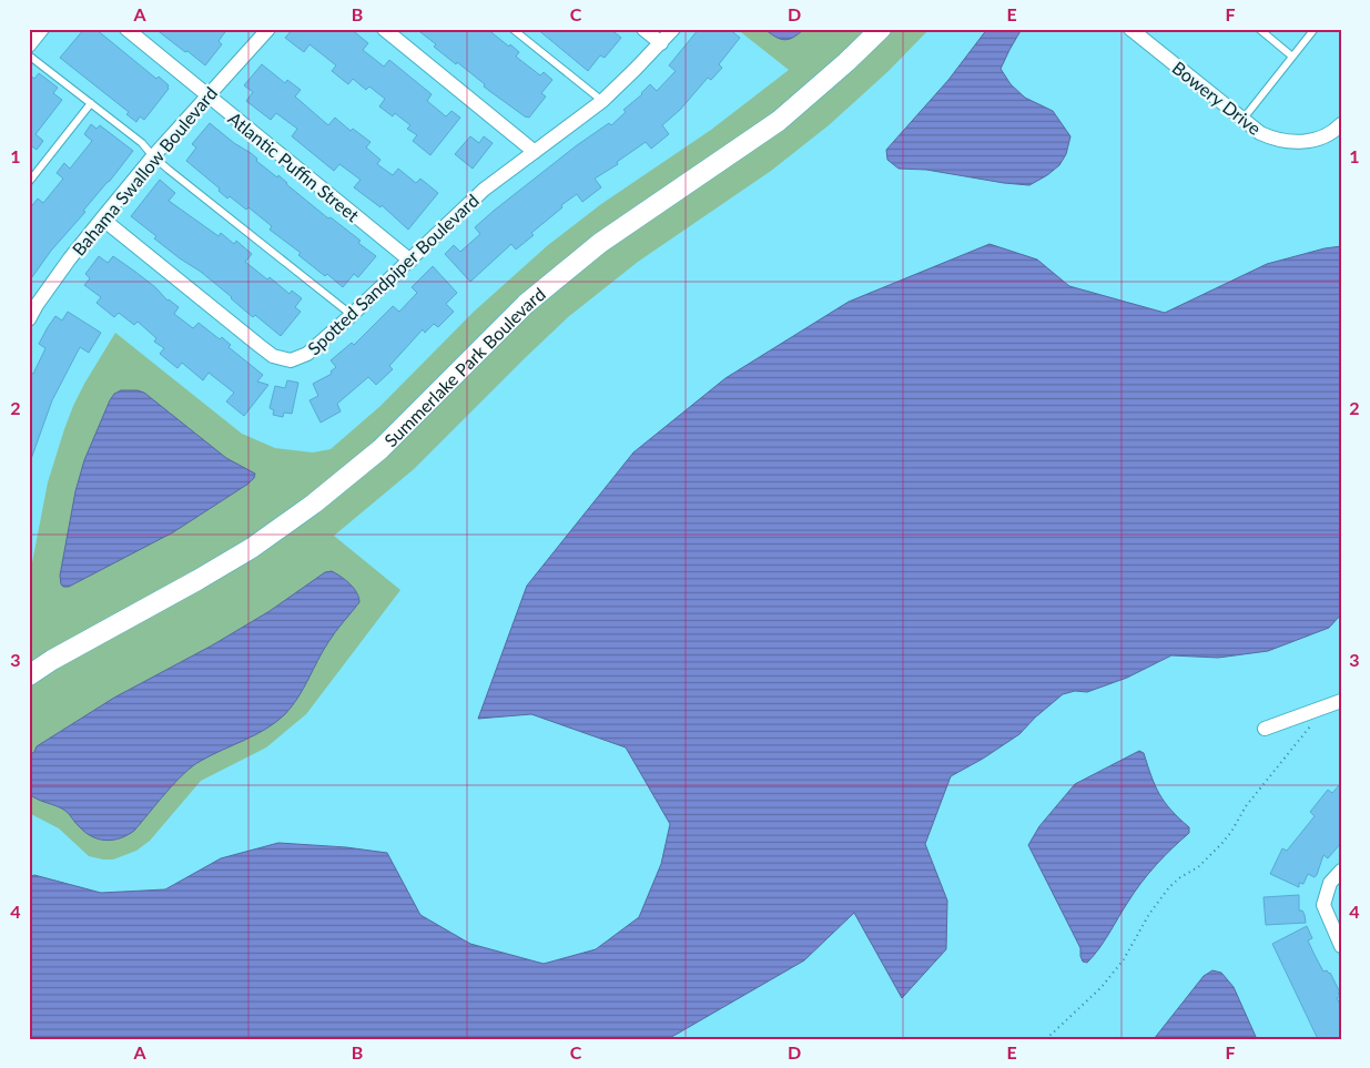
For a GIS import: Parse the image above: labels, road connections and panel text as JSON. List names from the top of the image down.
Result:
{
  "streets": {
    "main road": ["Summerlake Park Boulevard"],
    "street": [
      "Bowery Drive",
      "Atlantic Puffin Street",
      "Bahama Swallow Boulevard",
      "Spotted Sandpiper Boulevard"
    ]
  },
  "crossings": [
    ["Atlantic Puffin Street", "Bahama Swallow Boulevard"],
    ["Atlantic Puffin Street", "Spotted Sandpiper Boulevard"],
    ["Bahama Swallow Boulevard", "Spotted Sandpiper Boulevard"]
  ],
  "grid": {
    "columns": [
      "A",
      "B",
      "C",
      "D",
      "E",
      "F"
    ],
    "rows": [
      "1",
      "2",
      "3",
      "4"
    ]
  }
}
